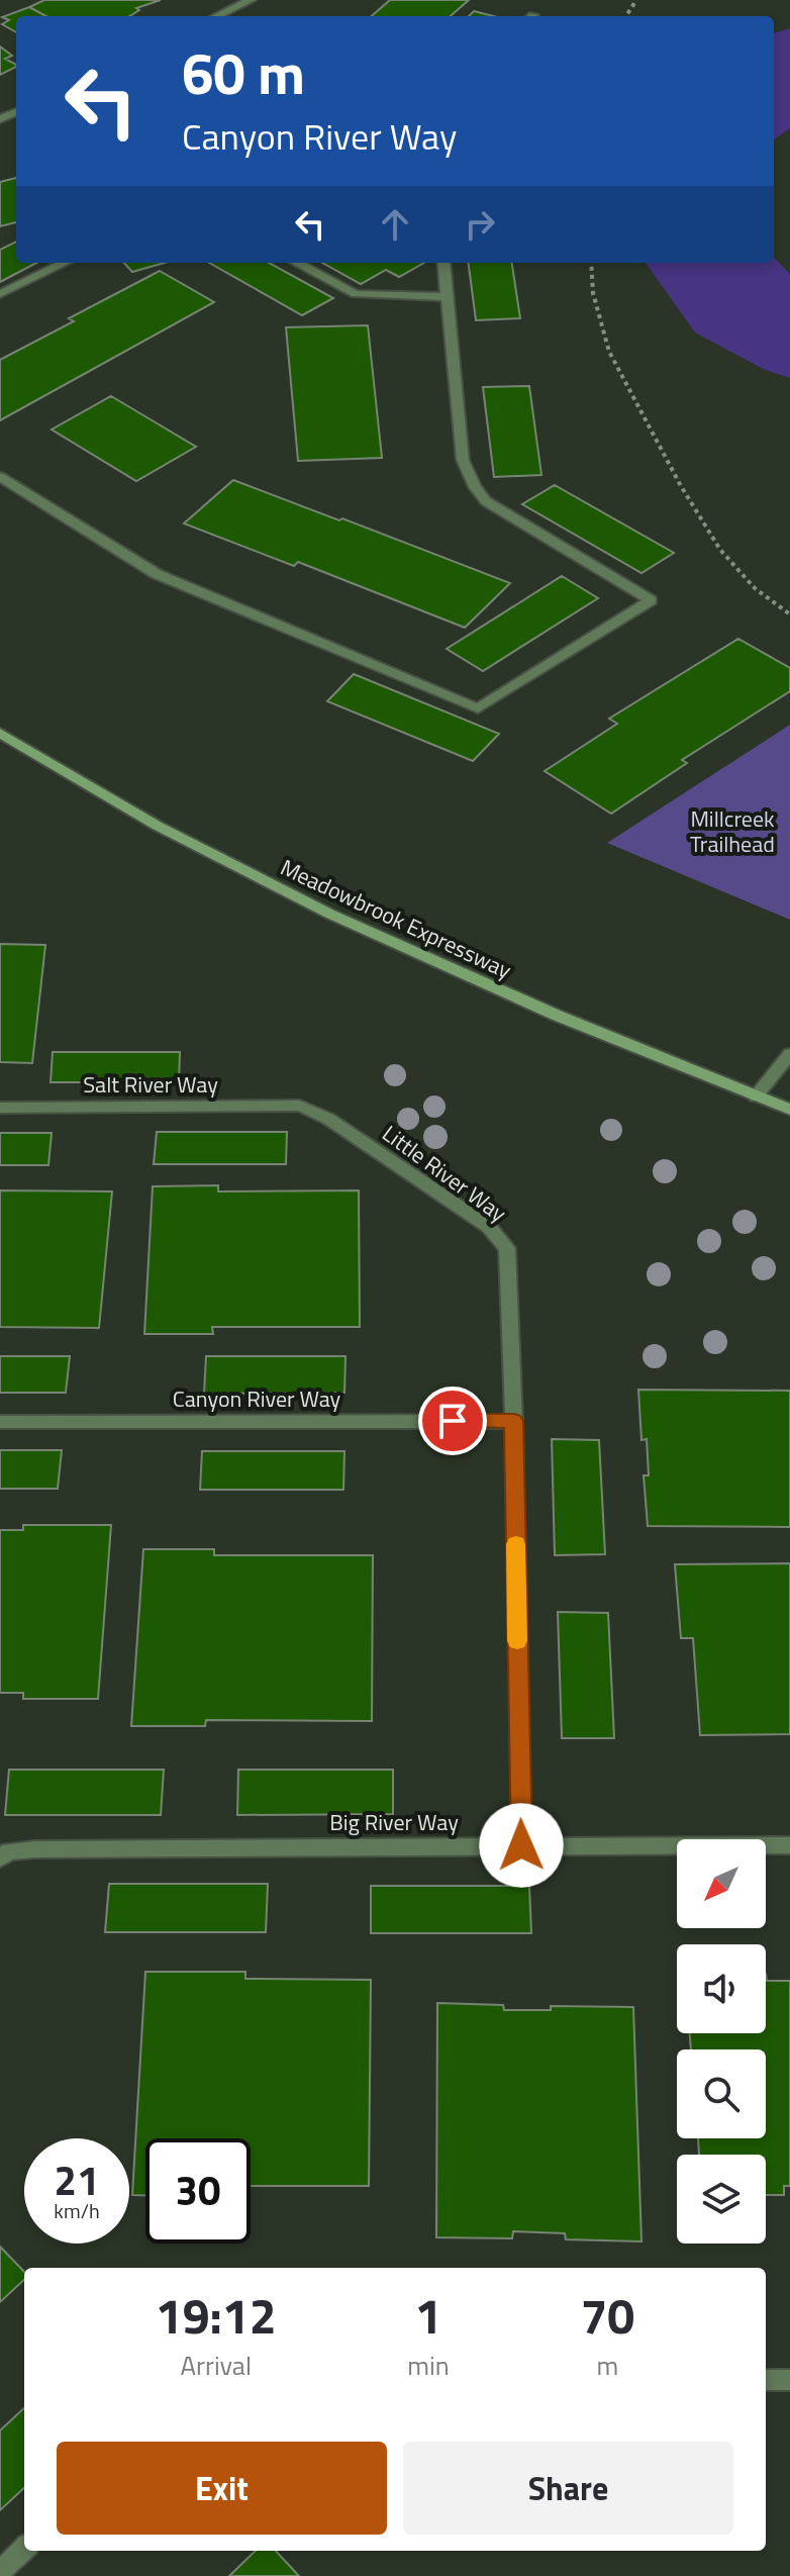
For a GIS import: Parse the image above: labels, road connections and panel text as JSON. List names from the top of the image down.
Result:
{
  "streets": {
    "main road": ["Meadowbrook Expressway"],
    "street": [
      "Salt River Way",
      "Little River Way",
      "Canyon River Way",
      "Big River Way"
    ]
  },
  "crossings": [
    ["Salt River Way", "Little River Way"],
    ["Little River Way", "Canyon River Way"],
    ["Little River Way", "Big River Way"]
  ],
  "parks": ["Millcreek Trailhead"],
  "north": "bottom left",
  "page": {
    "turn": ["60 m", "Canyon River Way"],
    "speed": "21 km/h",
    "limit": "30",
    "eta": [
      "19:12",
      "Arrival",
      "1",
      "min",
      "70",
      "m"
    ],
    "buttons": ["Exit", "Share"]
  }
}
